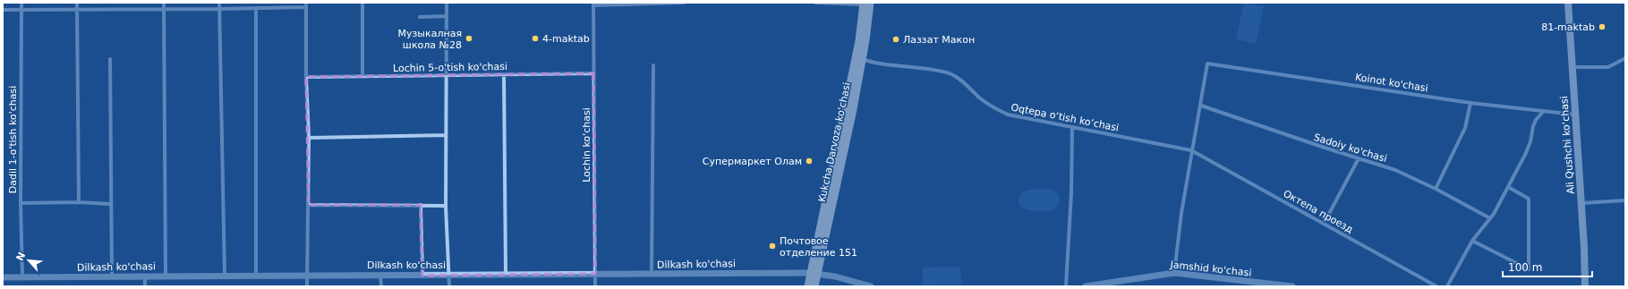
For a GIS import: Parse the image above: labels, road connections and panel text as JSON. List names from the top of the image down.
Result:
{
  "streets": {
    "main road": ["Kukcha Darvoza ko'chasi", "Ali Qushchi koʻchasi"],
    "street": [
      "Lochin 5-o'tish ko'chasi",
      "Koinot ko'chasi",
      "Oqtepa oʻtish koʻchasi",
      "Dadil 1-o'tish ko'chasi",
      "Lochin ko'chasi",
      "Sadoiy ko'chasi",
      "Октепа проезд",
      "Dilkash ko'chasi",
      "Jamshid ko'chasi"
    ]
  },
  "crossings": [
    ["Lochin 5-o'tish ko'chasi", "Lochin ko'chasi"],
    ["Koinot ko'chasi", "Ali Qushchi koʻchasi"],
    ["Koinot ko'chasi", "Sadoiy ko'chasi"],
    ["Oqtepa oʻtish koʻchasi", "Kukcha Darvoza ko'chasi"],
    ["Oqtepa oʻtish koʻchasi", "Октепа проезд"],
    ["Dadil 1-o'tish ko'chasi", "Dilkash ko'chasi"],
    ["Kukcha Darvoza ko'chasi", "Dilkash ko'chasi"],
    ["Lochin ko'chasi", "Dilkash ko'chasi"]
  ],
  "places": [
    "81-maktab",
    "Музыкалная школа №28",
    "4-maktab",
    "Лаззат Макон",
    "Супермаркет Олам",
    "Почтовое отделение 151"
  ],
  "scale_bar": "100 m",
  "north": "top left"
}
